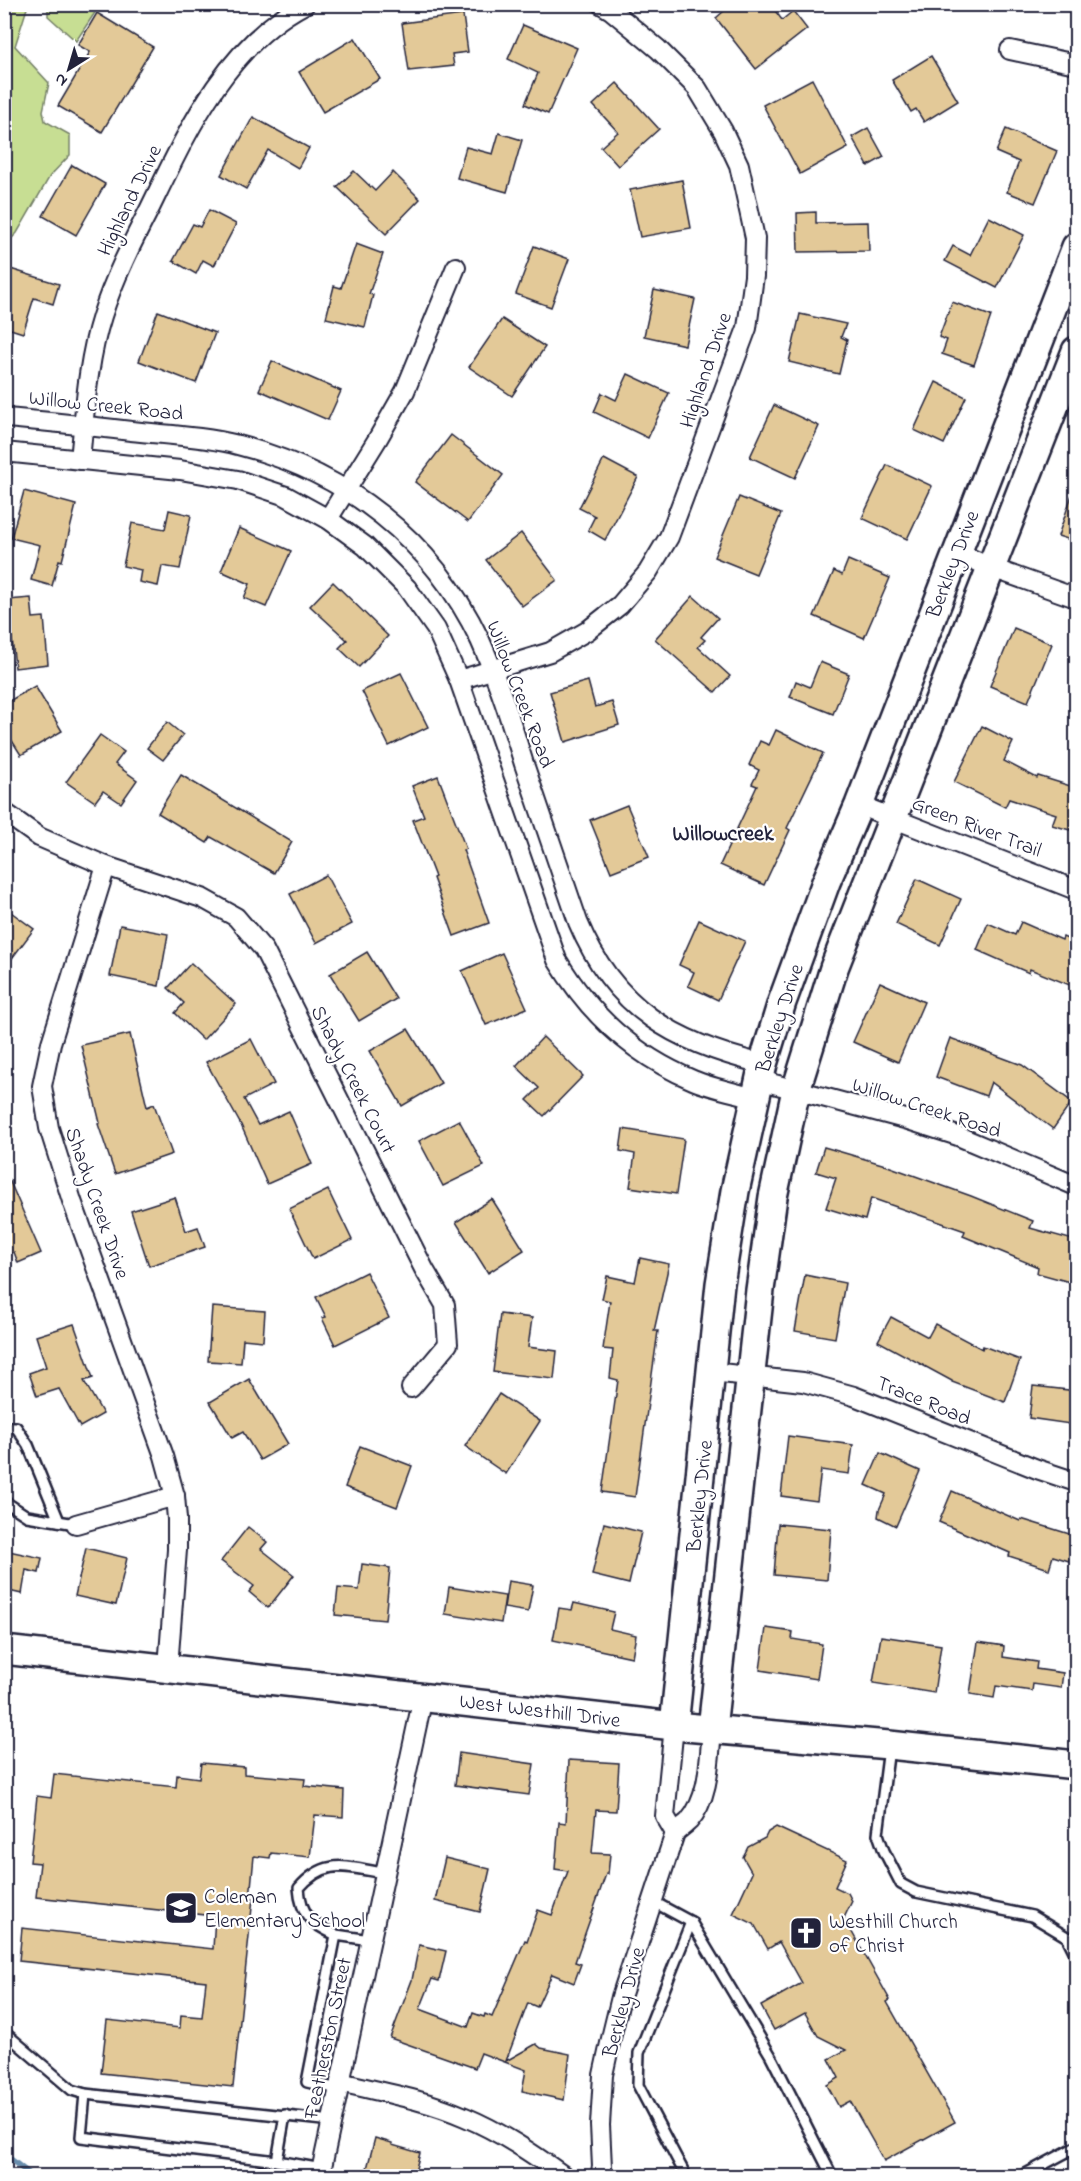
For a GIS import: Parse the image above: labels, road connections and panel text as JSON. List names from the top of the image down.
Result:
{
  "streets": {
    "street": [
      "Highland Drive",
      "Willow Creek Road",
      "Berkley Drive",
      "Green River Trail",
      "Shady Creek Court",
      "Shady Creek Drive",
      "Trace Road",
      "West Westhill Drive",
      "Featherston Street"
    ]
  },
  "crossings": [
    ["Highland Drive", "Willow Creek Road"],
    ["Willow Creek Road", "Berkley Drive"],
    ["Berkley Drive", "Green River Trail"],
    ["Berkley Drive", "Trace Road"],
    ["Berkley Drive", "West Westhill Drive"],
    ["Shady Creek Court", "Shady Creek Drive"],
    ["Shady Creek Drive", "West Westhill Drive"],
    ["West Westhill Drive", "Featherston Street"]
  ],
  "districts": ["Willowcreek"],
  "places": {
    "school or university": ["Coleman Elementary School"],
    "church": ["Westhill Church of Christ"]
  },
  "north": "bottom left"
}
